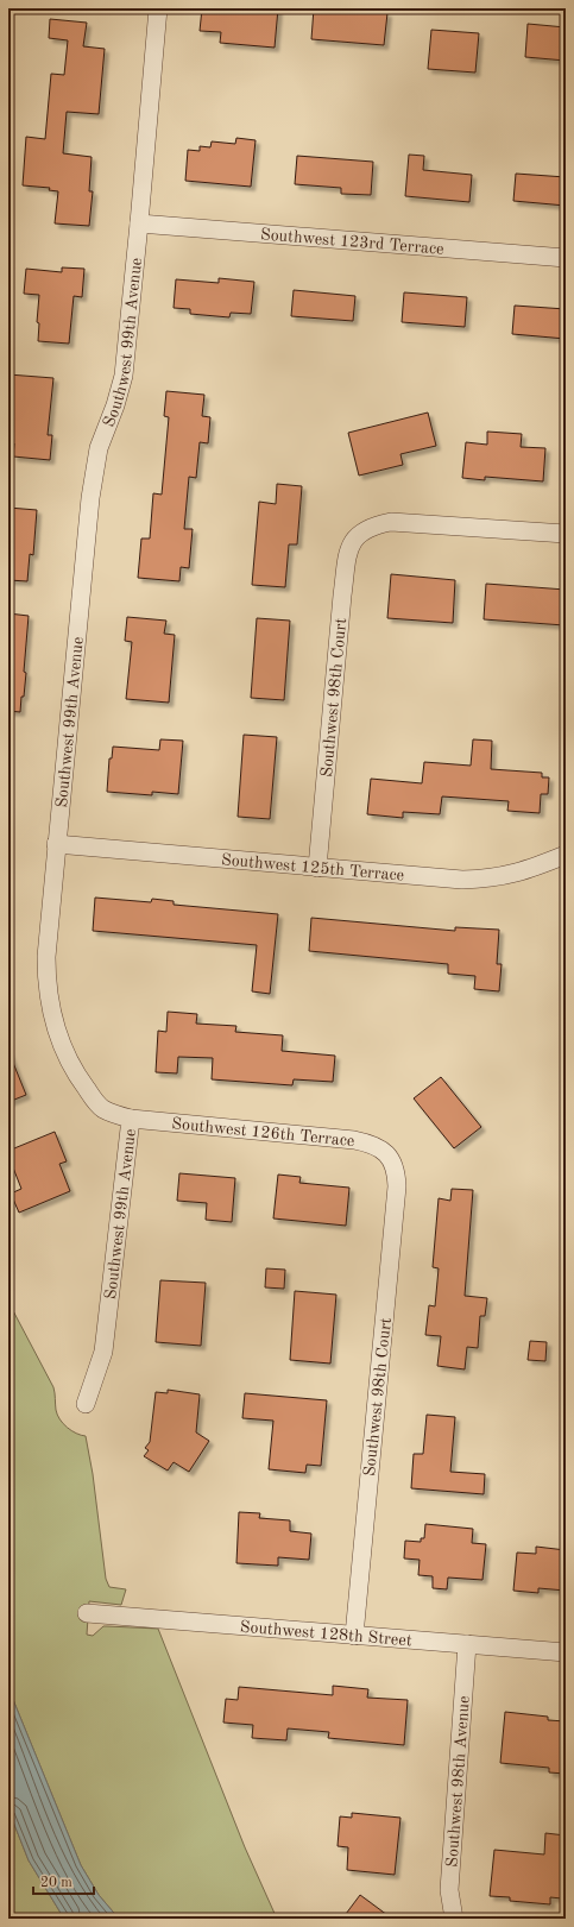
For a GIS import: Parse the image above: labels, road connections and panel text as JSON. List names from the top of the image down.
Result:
{
  "streets": {
    "street": [
      "Southwest 123rd Terrace",
      "Southwest 99th Avenue",
      "Southwest 98th Court",
      "Southwest 125th Terrace",
      "Southwest 126th Terrace",
      "Southwest 128th Street",
      "Southwest 98th Avenue"
    ]
  },
  "crossings": [
    ["Southwest 123rd Terrace", "Southwest 99th Avenue"],
    ["Southwest 99th Avenue", "Southwest 125th Terrace"],
    ["Southwest 99th Avenue", "Southwest 126th Terrace"],
    ["Southwest 98th Court", "Southwest 125th Terrace"],
    ["Southwest 98th Court", "Southwest 126th Terrace"],
    ["Southwest 98th Court", "Southwest 128th Street"],
    ["Southwest 128th Street", "Southwest 98th Avenue"]
  ],
  "scale_bar": "20 m"
}
